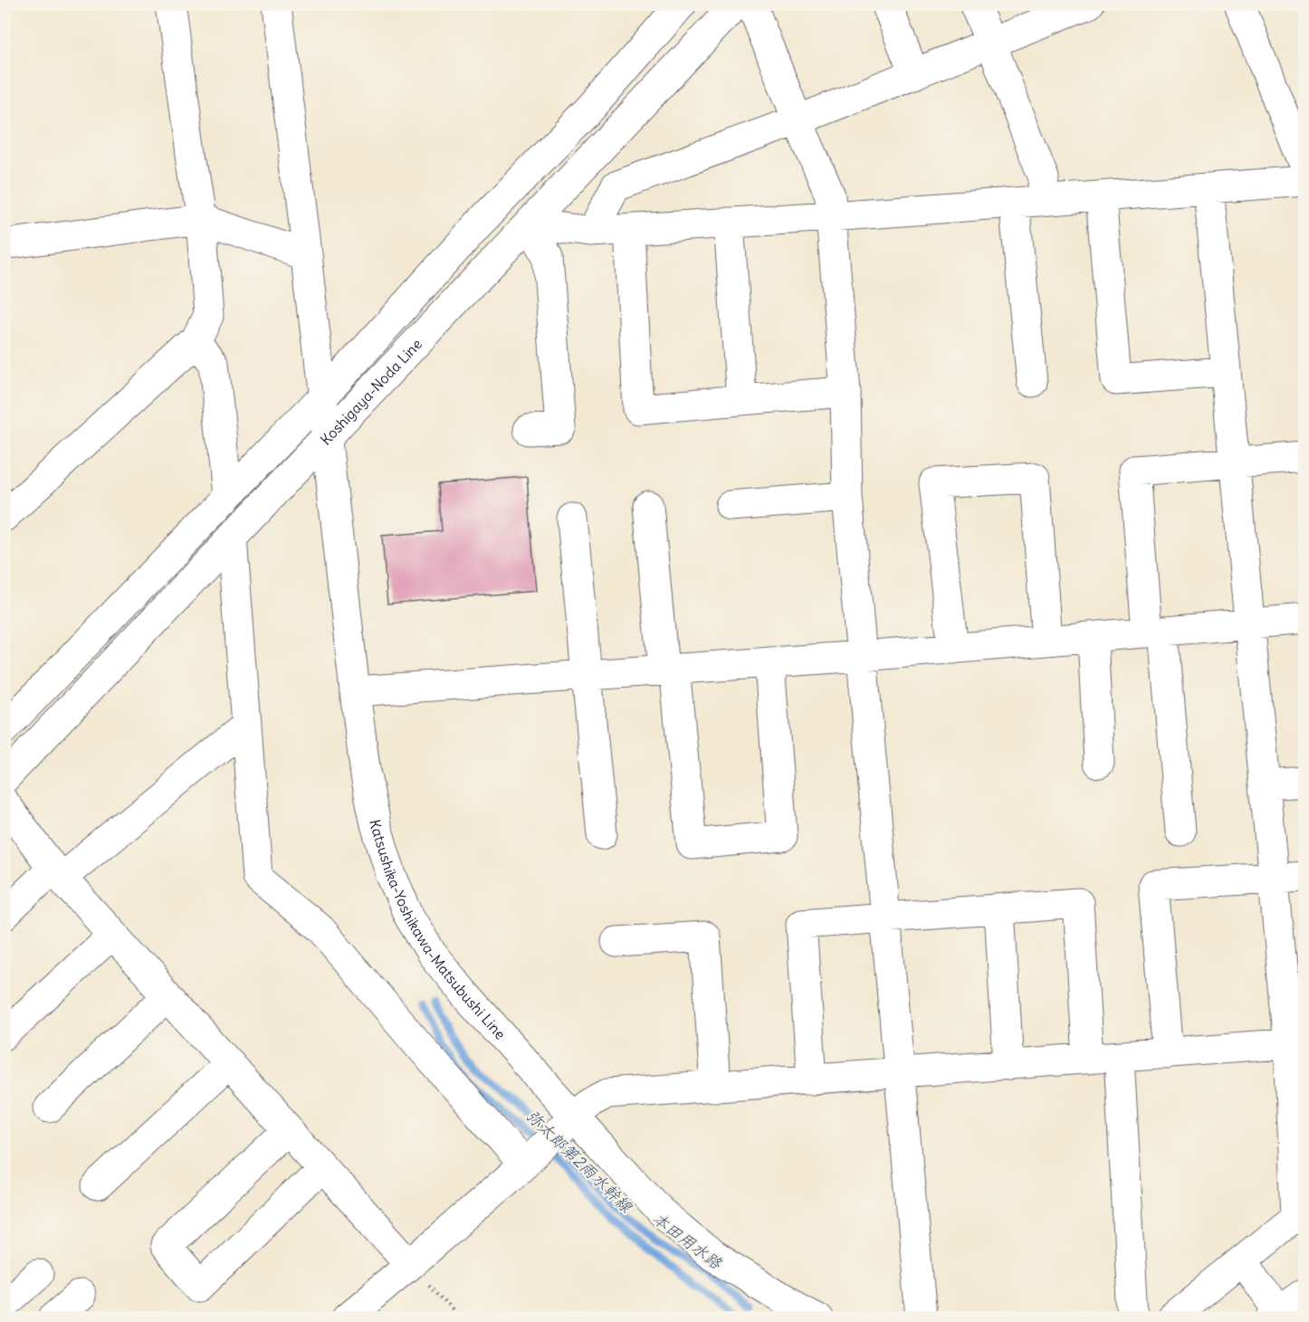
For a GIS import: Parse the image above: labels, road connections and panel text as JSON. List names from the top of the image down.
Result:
{
  "streets": {
    "street": ["Koshigaya-Noda Line", "Katsushika-Yoshikawa-Matsubushi Line"]
  },
  "crossings": [
    ["Koshigaya-Noda Line", "Katsushika-Yoshikawa-Matsubushi Line"]
  ],
  "water": ["弥太郎第2雨水幹線", "本田用水路"]
}
